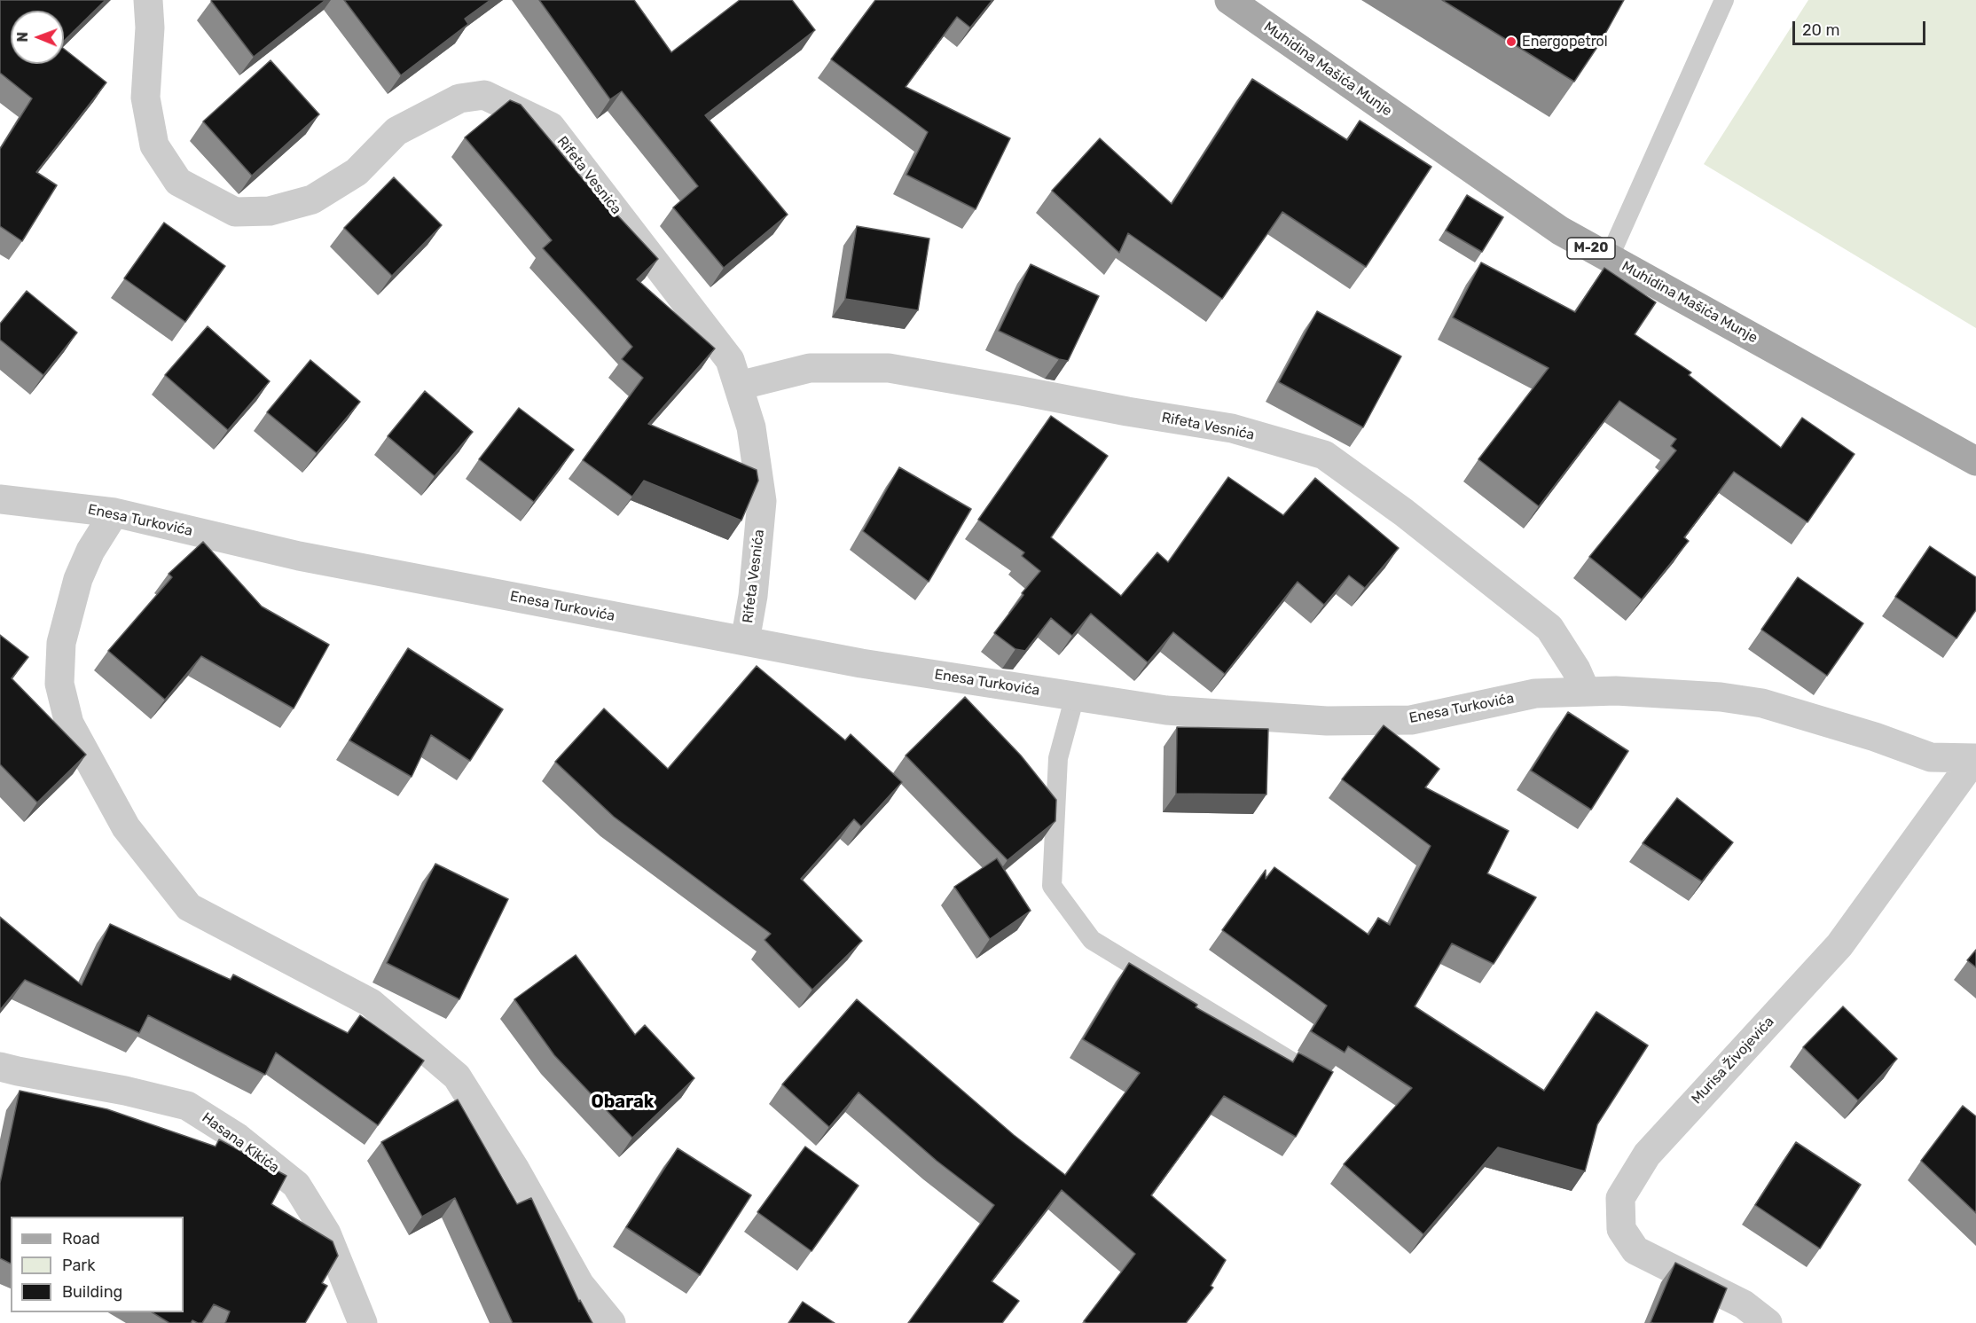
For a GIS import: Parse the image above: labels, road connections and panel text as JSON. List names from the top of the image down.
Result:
{
  "streets": {
    "main road": ["Muhidina Mašića Munje", "M-20"],
    "street": [
      "Rifeta Vesnića",
      "Enesa Turkovića",
      "Murisa Živojevića",
      "Hasana Kikića"
    ]
  },
  "crossings": [
    ["Rifeta Vesnića", "Enesa Turkovića"],
    ["Enesa Turkovića", "Murisa Živojevića"]
  ],
  "districts": ["Obarak"],
  "places": ["Energopetrol"],
  "legend": ["Road", "Park", "Building"],
  "scale_bar": "20 m",
  "north": "left"
}
